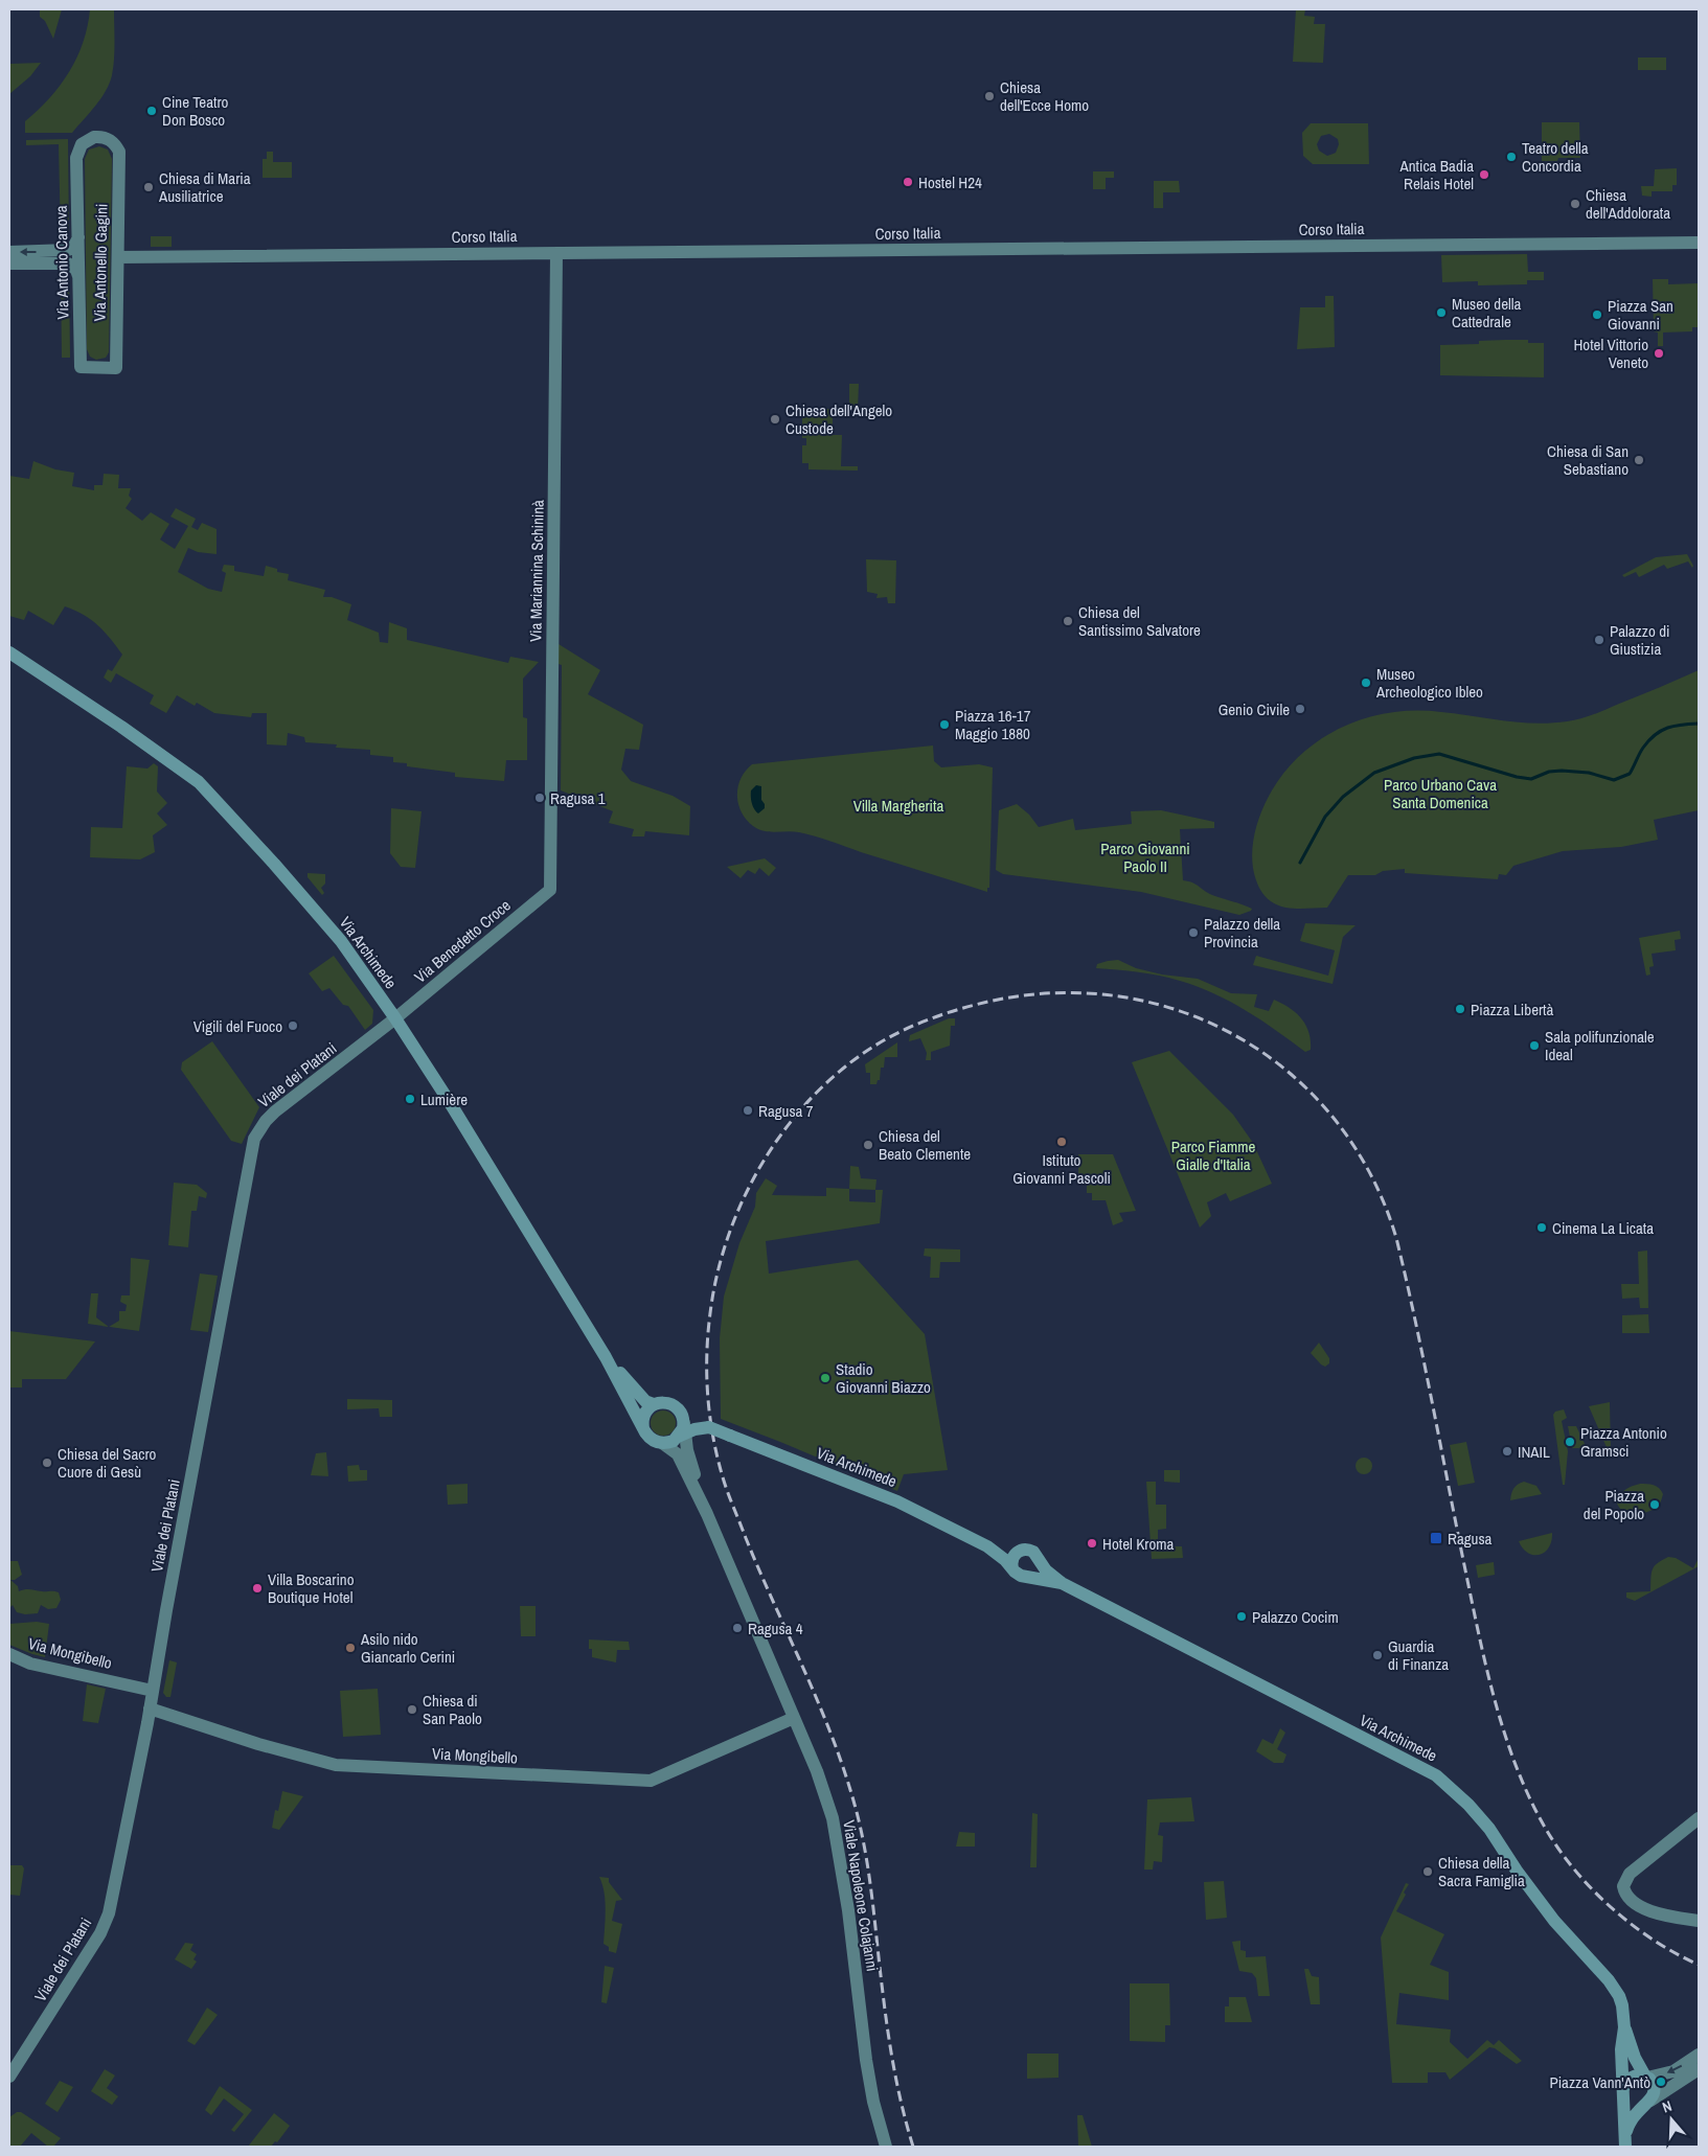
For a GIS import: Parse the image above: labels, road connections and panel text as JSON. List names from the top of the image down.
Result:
{
  "streets": {
    "main road": ["Via Archimede"],
    "street": [
      "Corso Italia",
      "Via Antonio Canova",
      "Via Antonello Gagini",
      "Via Mariannina Schininà",
      "Via Benedetto Croce",
      "Viale dei Platani",
      "Via Mongibello",
      "Viale Napoleone Colajanni"
    ]
  },
  "crossings": [
    ["Corso Italia", "Via Antonello Gagini"],
    ["Corso Italia", "Via Mariannina Schininà"],
    ["Via Antonio Canova", "Via Antonello Gagini"],
    ["Via Mariannina Schininà", "Via Benedetto Croce"],
    ["Via Benedetto Croce", "Via Archimede"],
    ["Via Benedetto Croce", "Viale dei Platani"],
    ["Via Archimede", "Viale dei Platani"],
    ["Via Archimede", "Viale Napoleone Colajanni"],
    ["Viale dei Platani", "Via Mongibello"],
    ["Via Mongibello", "Viale Napoleone Colajanni"]
  ],
  "parks": [
    "Parco Urbano Cava Santa Domenica",
    "Villa Margherita",
    "Parco Giovanni Paolo II",
    "Parco Fiamme Gialle d'Italia"
  ],
  "places": {
    "other": [
      "Chiesa dell'Ecce Homo",
      "Cine Teatro Don Bosco",
      "Teatro della Concordia",
      "Antica Badia Relais Hotel",
      "Hostel H24",
      "Chiesa di Maria Ausiliatrice",
      "Chiesa dell'Addolorata",
      "Museo della Cattedrale",
      "Piazza San Giovanni",
      "Hotel Vittorio Veneto",
      "Chiesa dell'Angelo Custode",
      "Chiesa di San Sebastiano",
      "Chiesa del Santissimo Salvatore",
      "Palazzo di Giustizia",
      "Museo Archeologico Ibleo",
      "Genio Civile",
      "Piazza 16-17 Maggio 1880",
      "Ragusa 1",
      "Palazzo della Provincia",
      "Piazza Libertà",
      "Vigili del Fuoco",
      "Sala polifunzionale Ideal",
      "Lumière",
      "Ragusa 7",
      "Istituto Giovanni Pascoli",
      "Chiesa del Beato Clemente",
      "Cinema La Licata",
      "Stadio Giovanni Biazzo",
      "Piazza Antonio Gramsci",
      "INAIL",
      "Chiesa del Sacro Cuore di Gesù",
      "Piazza del Popolo",
      "Hotel Kroma",
      "Villa Boscarino Boutique Hotel",
      "Palazzo Cocim",
      "Ragusa 4",
      "Asilo nido Giancarlo Cerini",
      "Guardia di Finanza",
      "Chiesa di San Paolo",
      "Chiesa della Sacra Famiglia",
      "Piazza Vann'Antò"
    ],
    "transit": ["Ragusa"]
  },
  "north": "top"
}
